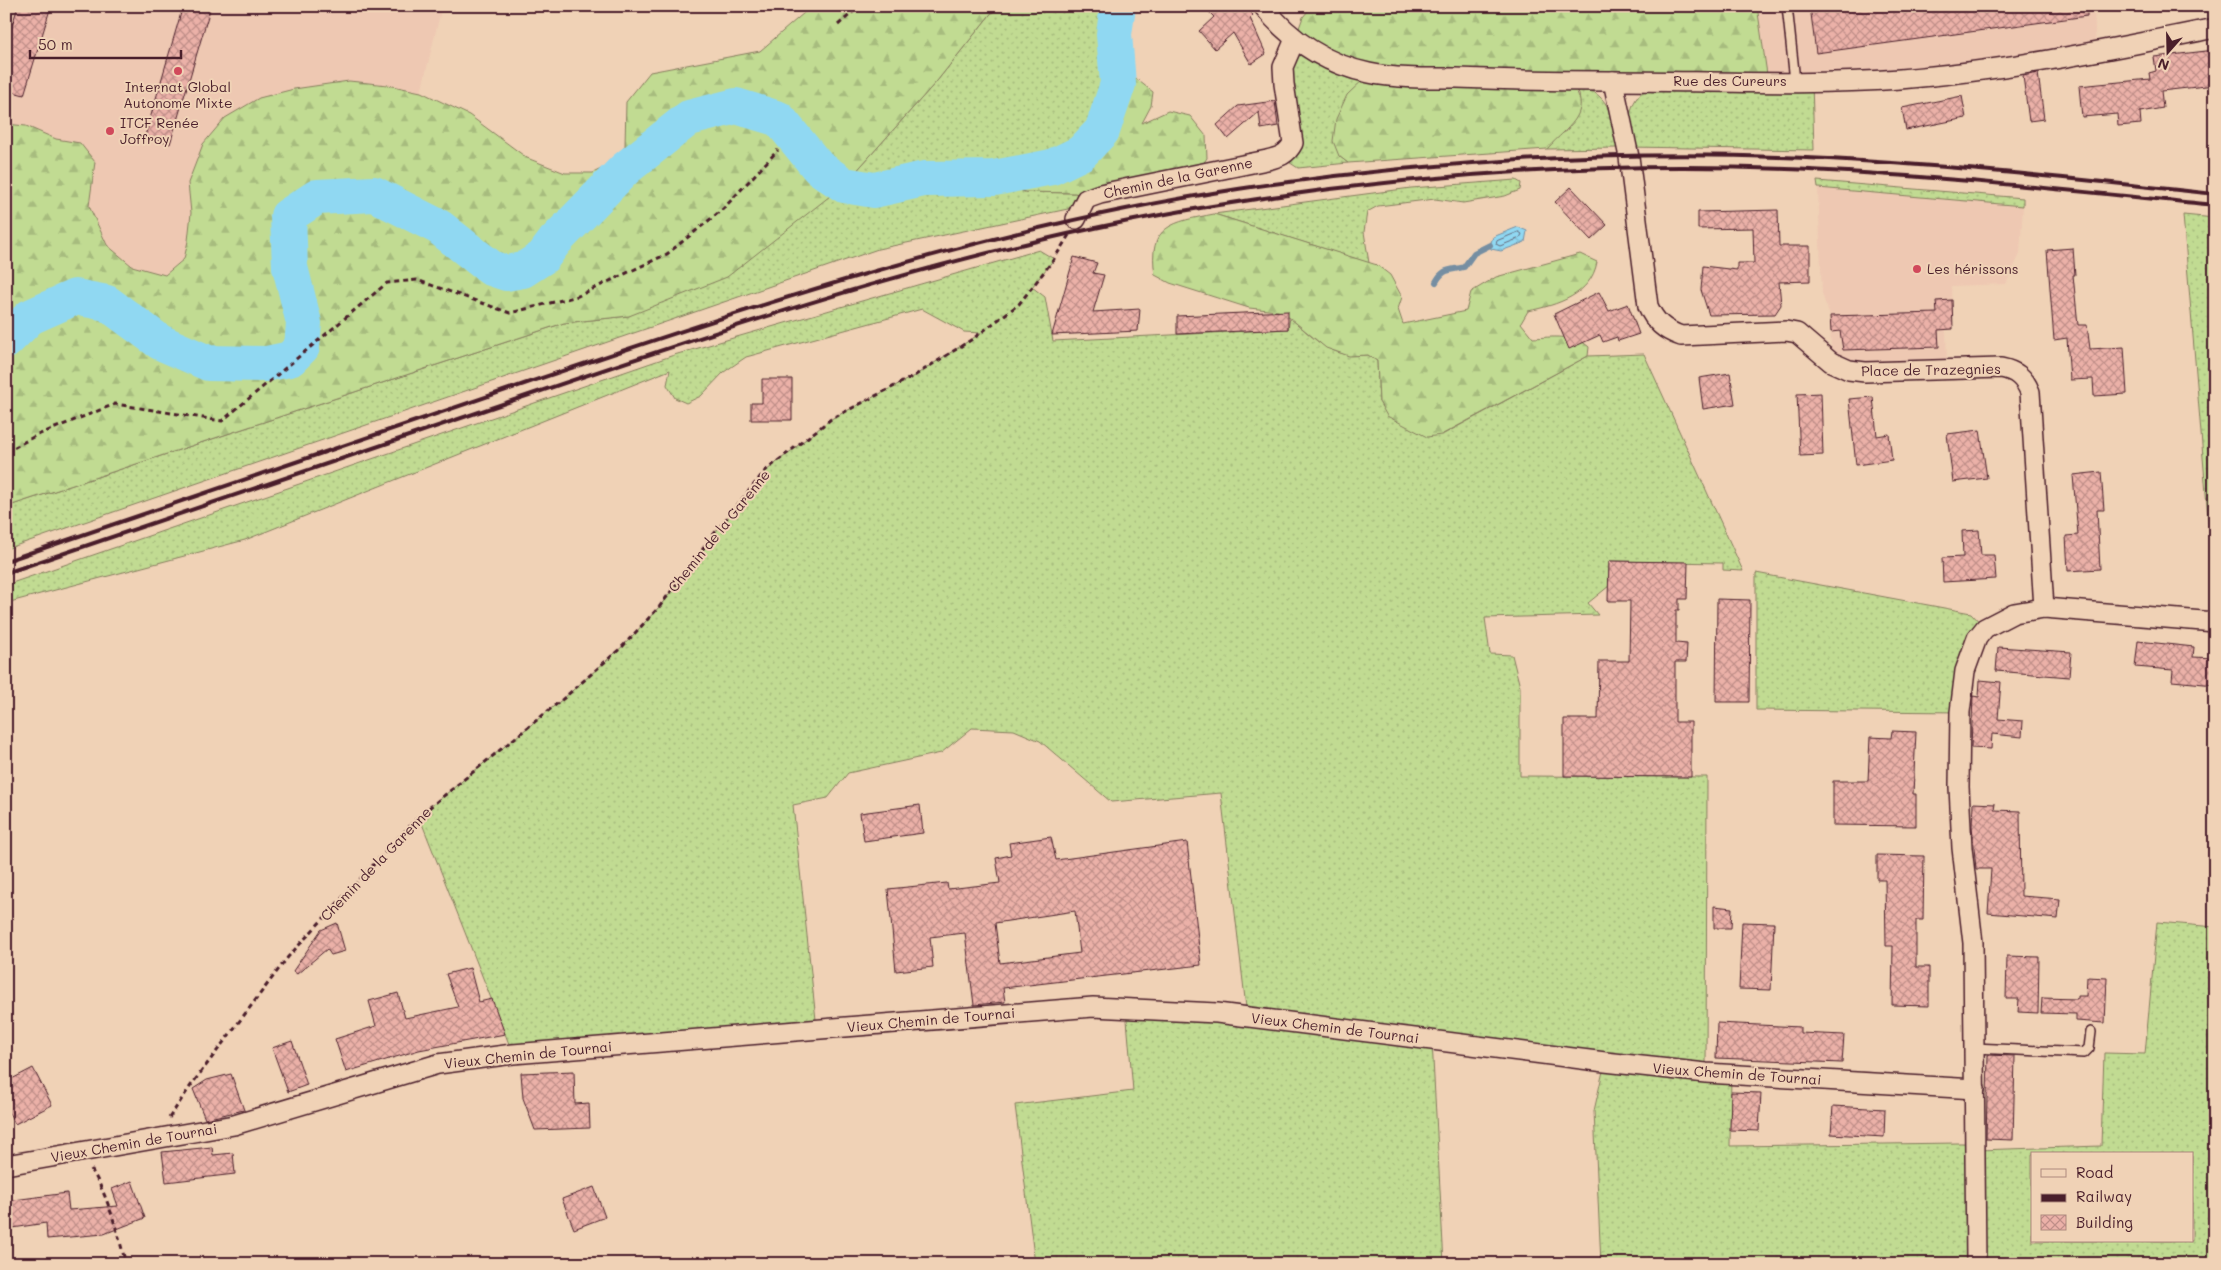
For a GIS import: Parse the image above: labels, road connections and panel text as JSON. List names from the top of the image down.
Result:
{
  "streets": {
    "street": [
      "Rue des Cureurs",
      "Chemin de la Garenne",
      "Place de Trazegnies",
      "Vieux Chemin de Tournai"
    ]
  },
  "crossings": [
    ["Rue des Cureurs", "Chemin de la Garenne"],
    ["Rue des Cureurs", "Place de Trazegnies"],
    ["Chemin de la Garenne", "Vieux Chemin de Tournai"]
  ],
  "places": ["Internat Global Autonome Mixte", "ITCF Renée Joffroy", "Les hérissons"],
  "legend": ["Road", "Railway", "Building"],
  "scale_bar": "50 m",
  "north": "bottom"
}
